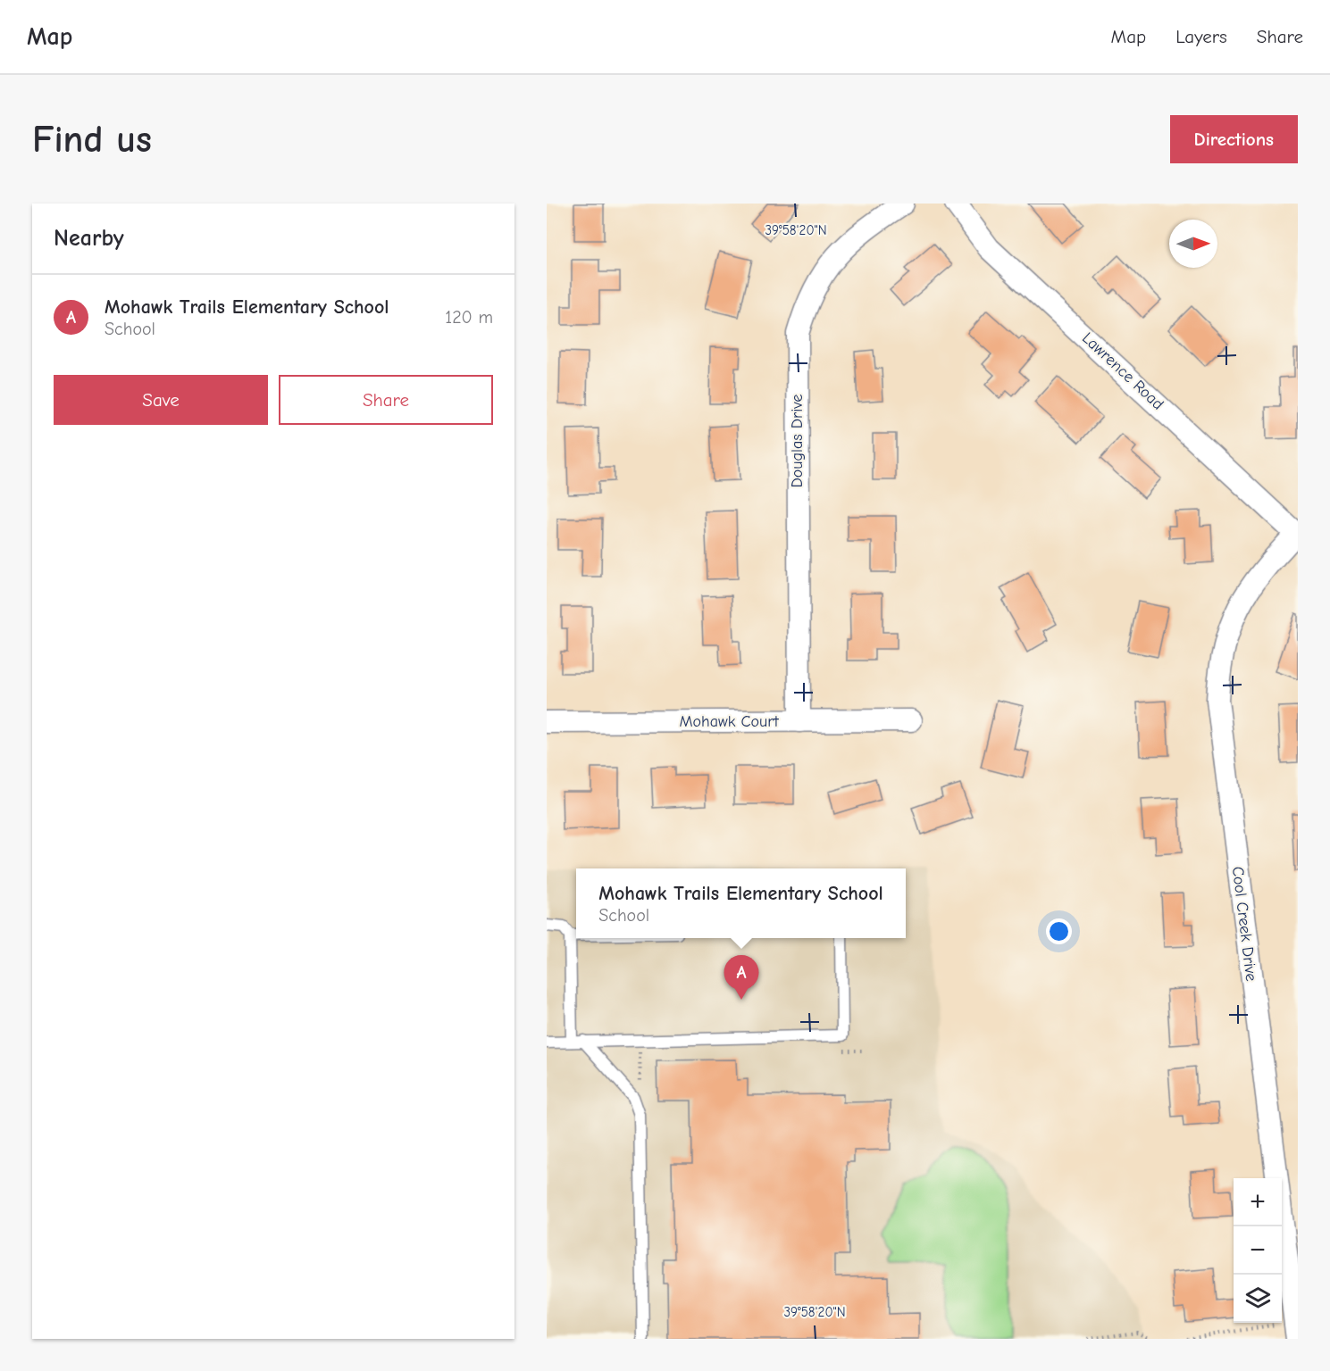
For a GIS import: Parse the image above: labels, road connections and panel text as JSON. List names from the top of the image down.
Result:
{
  "streets": {
    "street": [
      "Lawrence Road",
      "Douglas Drive",
      "Mohawk Court",
      "Cool Creek Drive"
    ]
  },
  "crossings": [
    ["Lawrence Road", "Cool Creek Drive"],
    ["Douglas Drive", "Mohawk Court"]
  ],
  "north": "right",
  "page": {
    "header": "Map",
    "nav": ["Map", "Layers", "Share"],
    "buttons": [
      "Directions",
      ["Save", "Share"]
    ],
    "title": "Find us",
    "heading": "Nearby",
    "list": [
      {
        "mark": "A",
        "name": "Mohawk Trails Elementary School",
        "note": "School",
        "value": "120 m"
      }
    ],
    "popup": ["Mohawk Trails Elementary School", "School"],
    "pins": "A",
    "map_buttons": ["+", "−"]
  },
  "coordinates": ["39°58'20\"N"]
}
